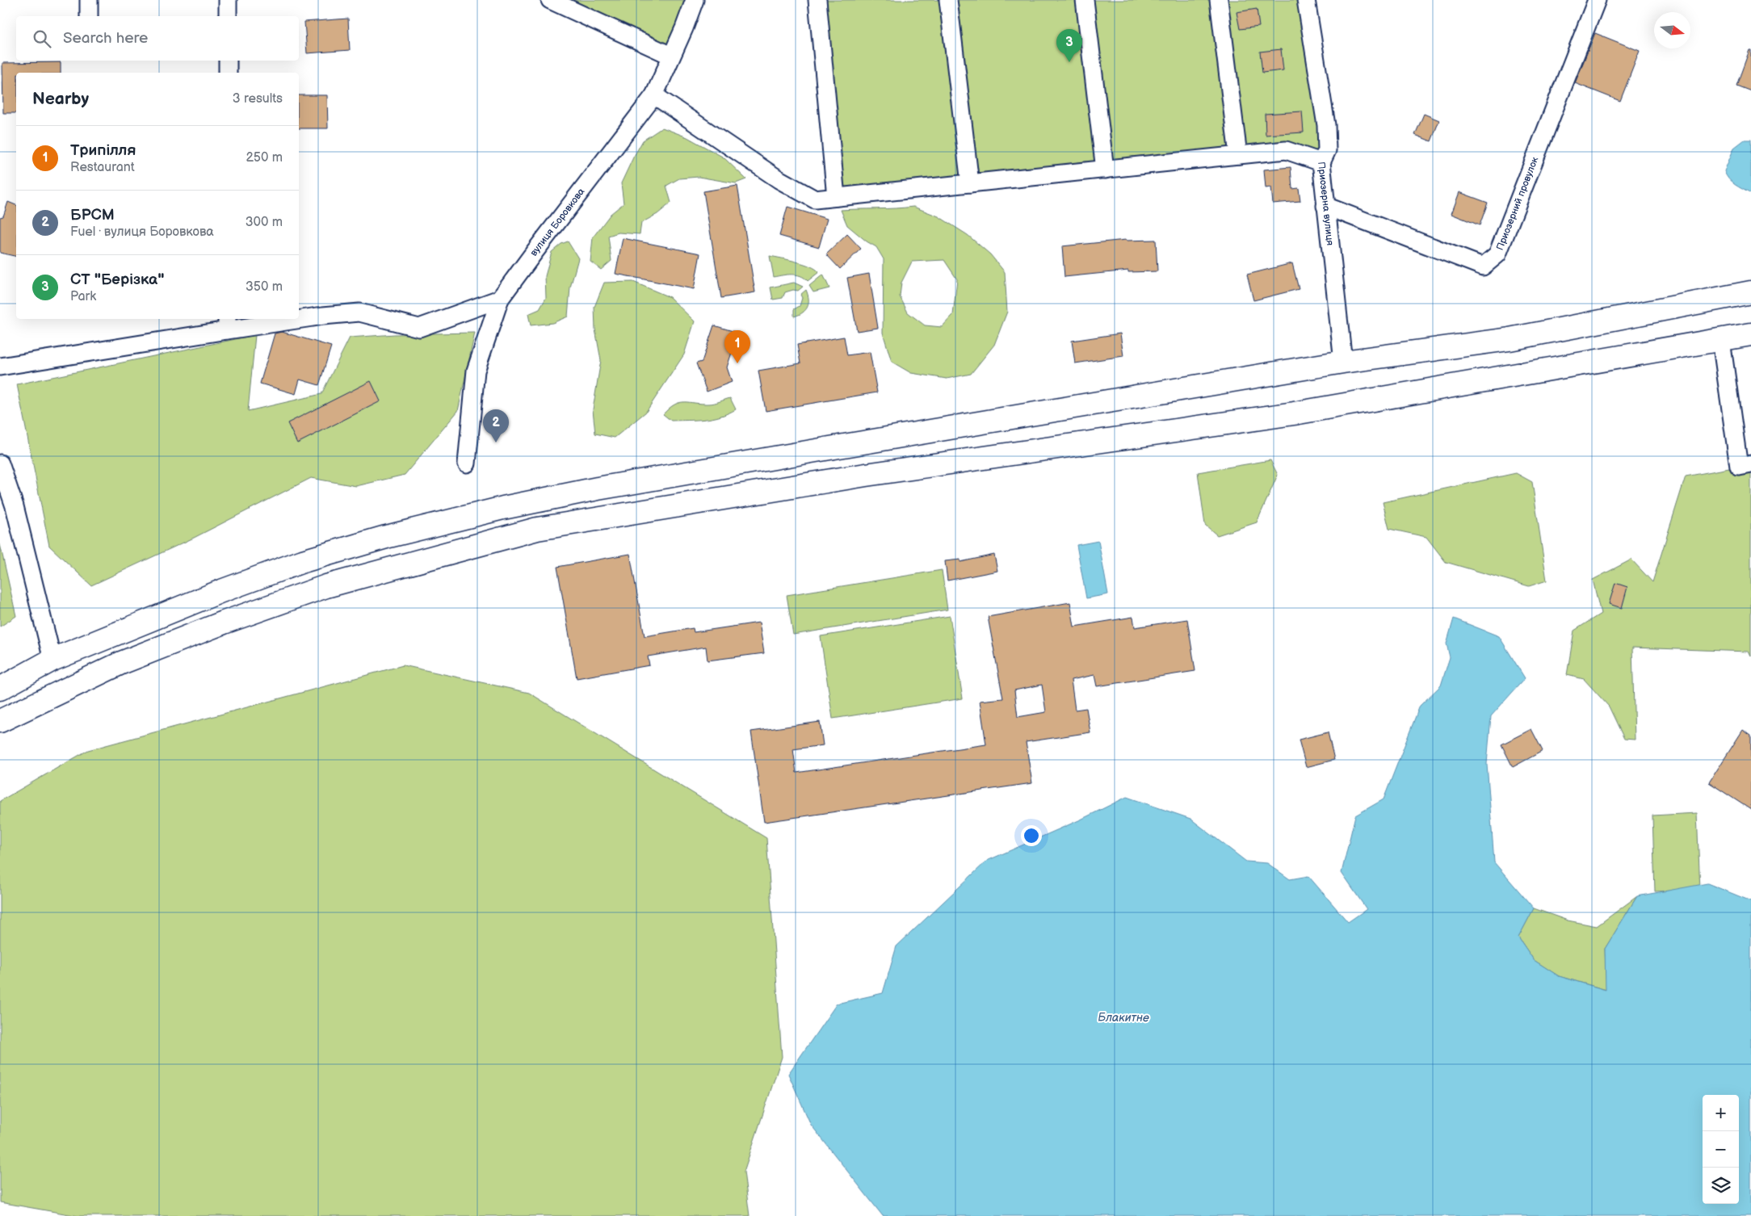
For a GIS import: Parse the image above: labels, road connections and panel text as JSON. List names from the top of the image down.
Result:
{
  "streets": {
    "street": ["Приозерний провулок", "Приозерна вулиця", "вулиця Боровкова"]
  },
  "crossings": [
    ["Приозерний провулок", "Приозерна вулиця"]
  ],
  "water": ["Блакитне"],
  "north": "right",
  "page": {
    "search": "Search here",
    "pins": ["3", "1", "2"],
    "heading": ["Nearby", "3 results"],
    "list": [
      {
        "mark": "1",
        "name": "Трипілля",
        "note": "Restaurant",
        "value": "250 m"
      },
      {
        "mark": "2",
        "name": "БРСМ",
        "note": "Fuel · вулиця Боровкова",
        "value": "300 m"
      },
      {
        "mark": "3",
        "name": "СТ \"Берізка\"",
        "note": "Park",
        "value": "350 m"
      }
    ],
    "map_buttons": ["+", "−"]
  }
}
